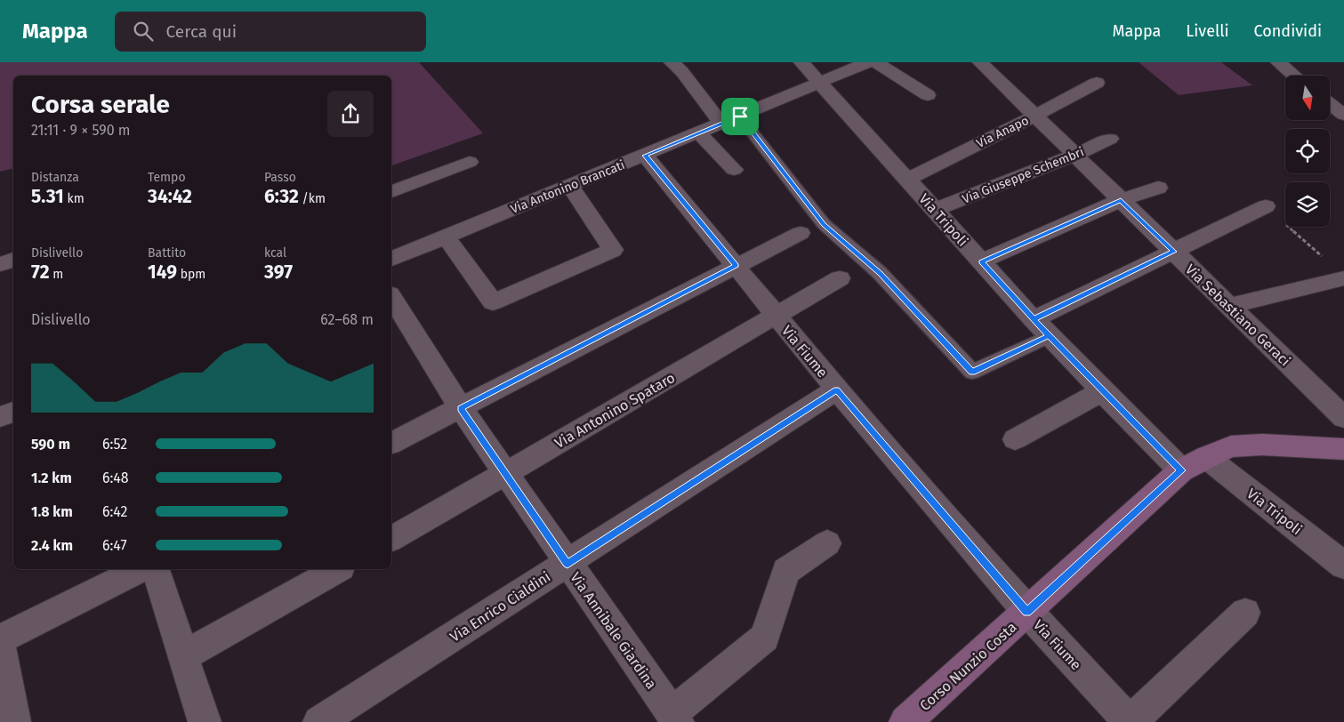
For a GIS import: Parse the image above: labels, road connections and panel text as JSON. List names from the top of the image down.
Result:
{
  "streets": {
    "street": [
      "Via Anapo",
      "Via Giuseppe Schembri",
      "Via Antonino Brancati",
      "Via Tripoli",
      "Via Sebastiano Geraci",
      "Via Fiume",
      "Via Antonino Spataro",
      "Via Enrico Cialdini",
      "Via Annibale Giardina",
      "Corso Nunzio Costa"
    ]
  },
  "crossings": [
    ["Via Anapo", "Via Tripoli"],
    ["Via Anapo", "Via Sebastiano Geraci"],
    ["Via Giuseppe Schembri", "Via Tripoli"],
    ["Via Giuseppe Schembri", "Via Sebastiano Geraci"],
    ["Via Antonino Brancati", "Via Tripoli"],
    ["Via Antonino Brancati", "Via Fiume"],
    ["Via Tripoli", "Corso Nunzio Costa"],
    ["Via Fiume", "Via Antonino Spataro"],
    ["Via Fiume", "Via Enrico Cialdini"],
    ["Via Fiume", "Corso Nunzio Costa"],
    ["Via Antonino Spataro", "Via Annibale Giardina"],
    ["Via Enrico Cialdini", "Via Annibale Giardina"]
  ],
  "north": "bottom",
  "page": {
    "header": "Mappa",
    "search": "Cerca qui",
    "nav": ["Mappa", "Livelli", "Condividi"],
    "heading": ["Corsa serale", "21:11 · 9 × 590 m"],
    "stats": [
      ["Distanza", "5.31 km"],
      ["Tempo", "34:42"],
      ["Passo", "6:32 /km"],
      ["Dislivello", "72 m"],
      ["Battito", "149 bpm"],
      ["kcal", "397"]
    ],
    "chart": ["Dislivello", "62–68 m"],
    "list": [
      {
        "name": "590 m",
        "note": "6:52"
      },
      {
        "name": "1.2 km",
        "note": "6:48"
      },
      {
        "name": "1.8 km",
        "note": "6:42"
      },
      {
        "name": "2.4 km",
        "note": "6:47"
      }
    ]
  }
}
